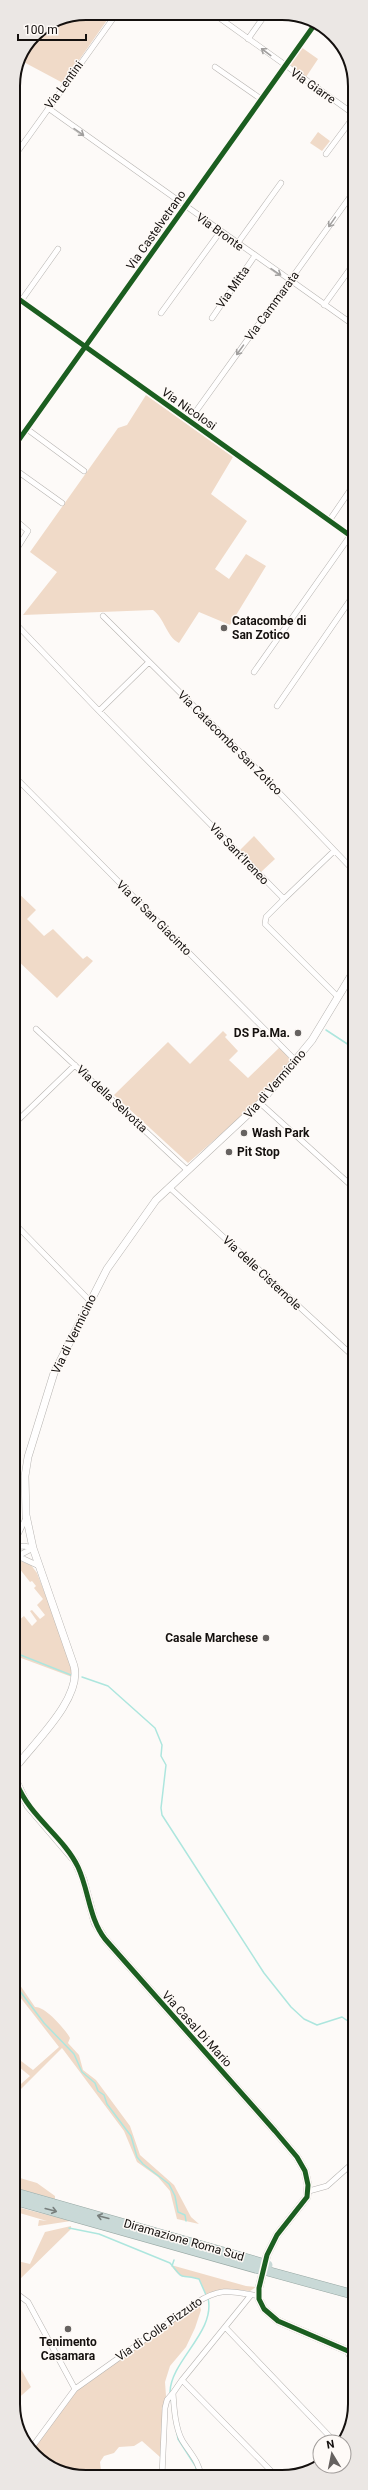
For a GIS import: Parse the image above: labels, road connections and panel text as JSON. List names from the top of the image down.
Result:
{
  "streets": {
    "highway": ["Diramazione Roma Sud"],
    "main road": ["Via di Vermicino", "Via Casal Di Mario"],
    "street": [
      "Via Lentini",
      "Via Giarre",
      "Via Castelvetrano",
      "Via Bronte",
      "Via Mitta",
      "Via Cammarata",
      "Via Nicolosi",
      "Via Catacombe San Zotico",
      "Via Sant'Ireneo",
      "Via di San Giacinto",
      "Via della Selvotta",
      "Via delle Cisternole",
      "Via di Colle Pizzuto"
    ]
  },
  "crossings": [
    ["Via Lentini", "Via Bronte"],
    ["Via Giarre", "Via Castelvetrano"],
    ["Via Castelvetrano", "Via Bronte"],
    ["Via Castelvetrano", "Via Nicolosi"],
    ["Via Bronte", "Via Mitta"],
    ["Via Bronte", "Via Cammarata"],
    ["Via Cammarata", "Via Nicolosi"],
    ["Via di San Giacinto", "Via di Vermicino"],
    ["Via di Vermicino", "Via della Selvotta"],
    ["Via di Vermicino", "Via delle Cisternole"]
  ],
  "one_way": ["Via Bronte", "Via Cammarata"],
  "places": [
    "Catacombe di San Zotico",
    "DS Pa.Ma.",
    "Wash Park",
    "Pit Stop",
    "Casale Marchese",
    "Tenimento Casamara"
  ],
  "scale_bar": "100 m",
  "north": "top"
}
